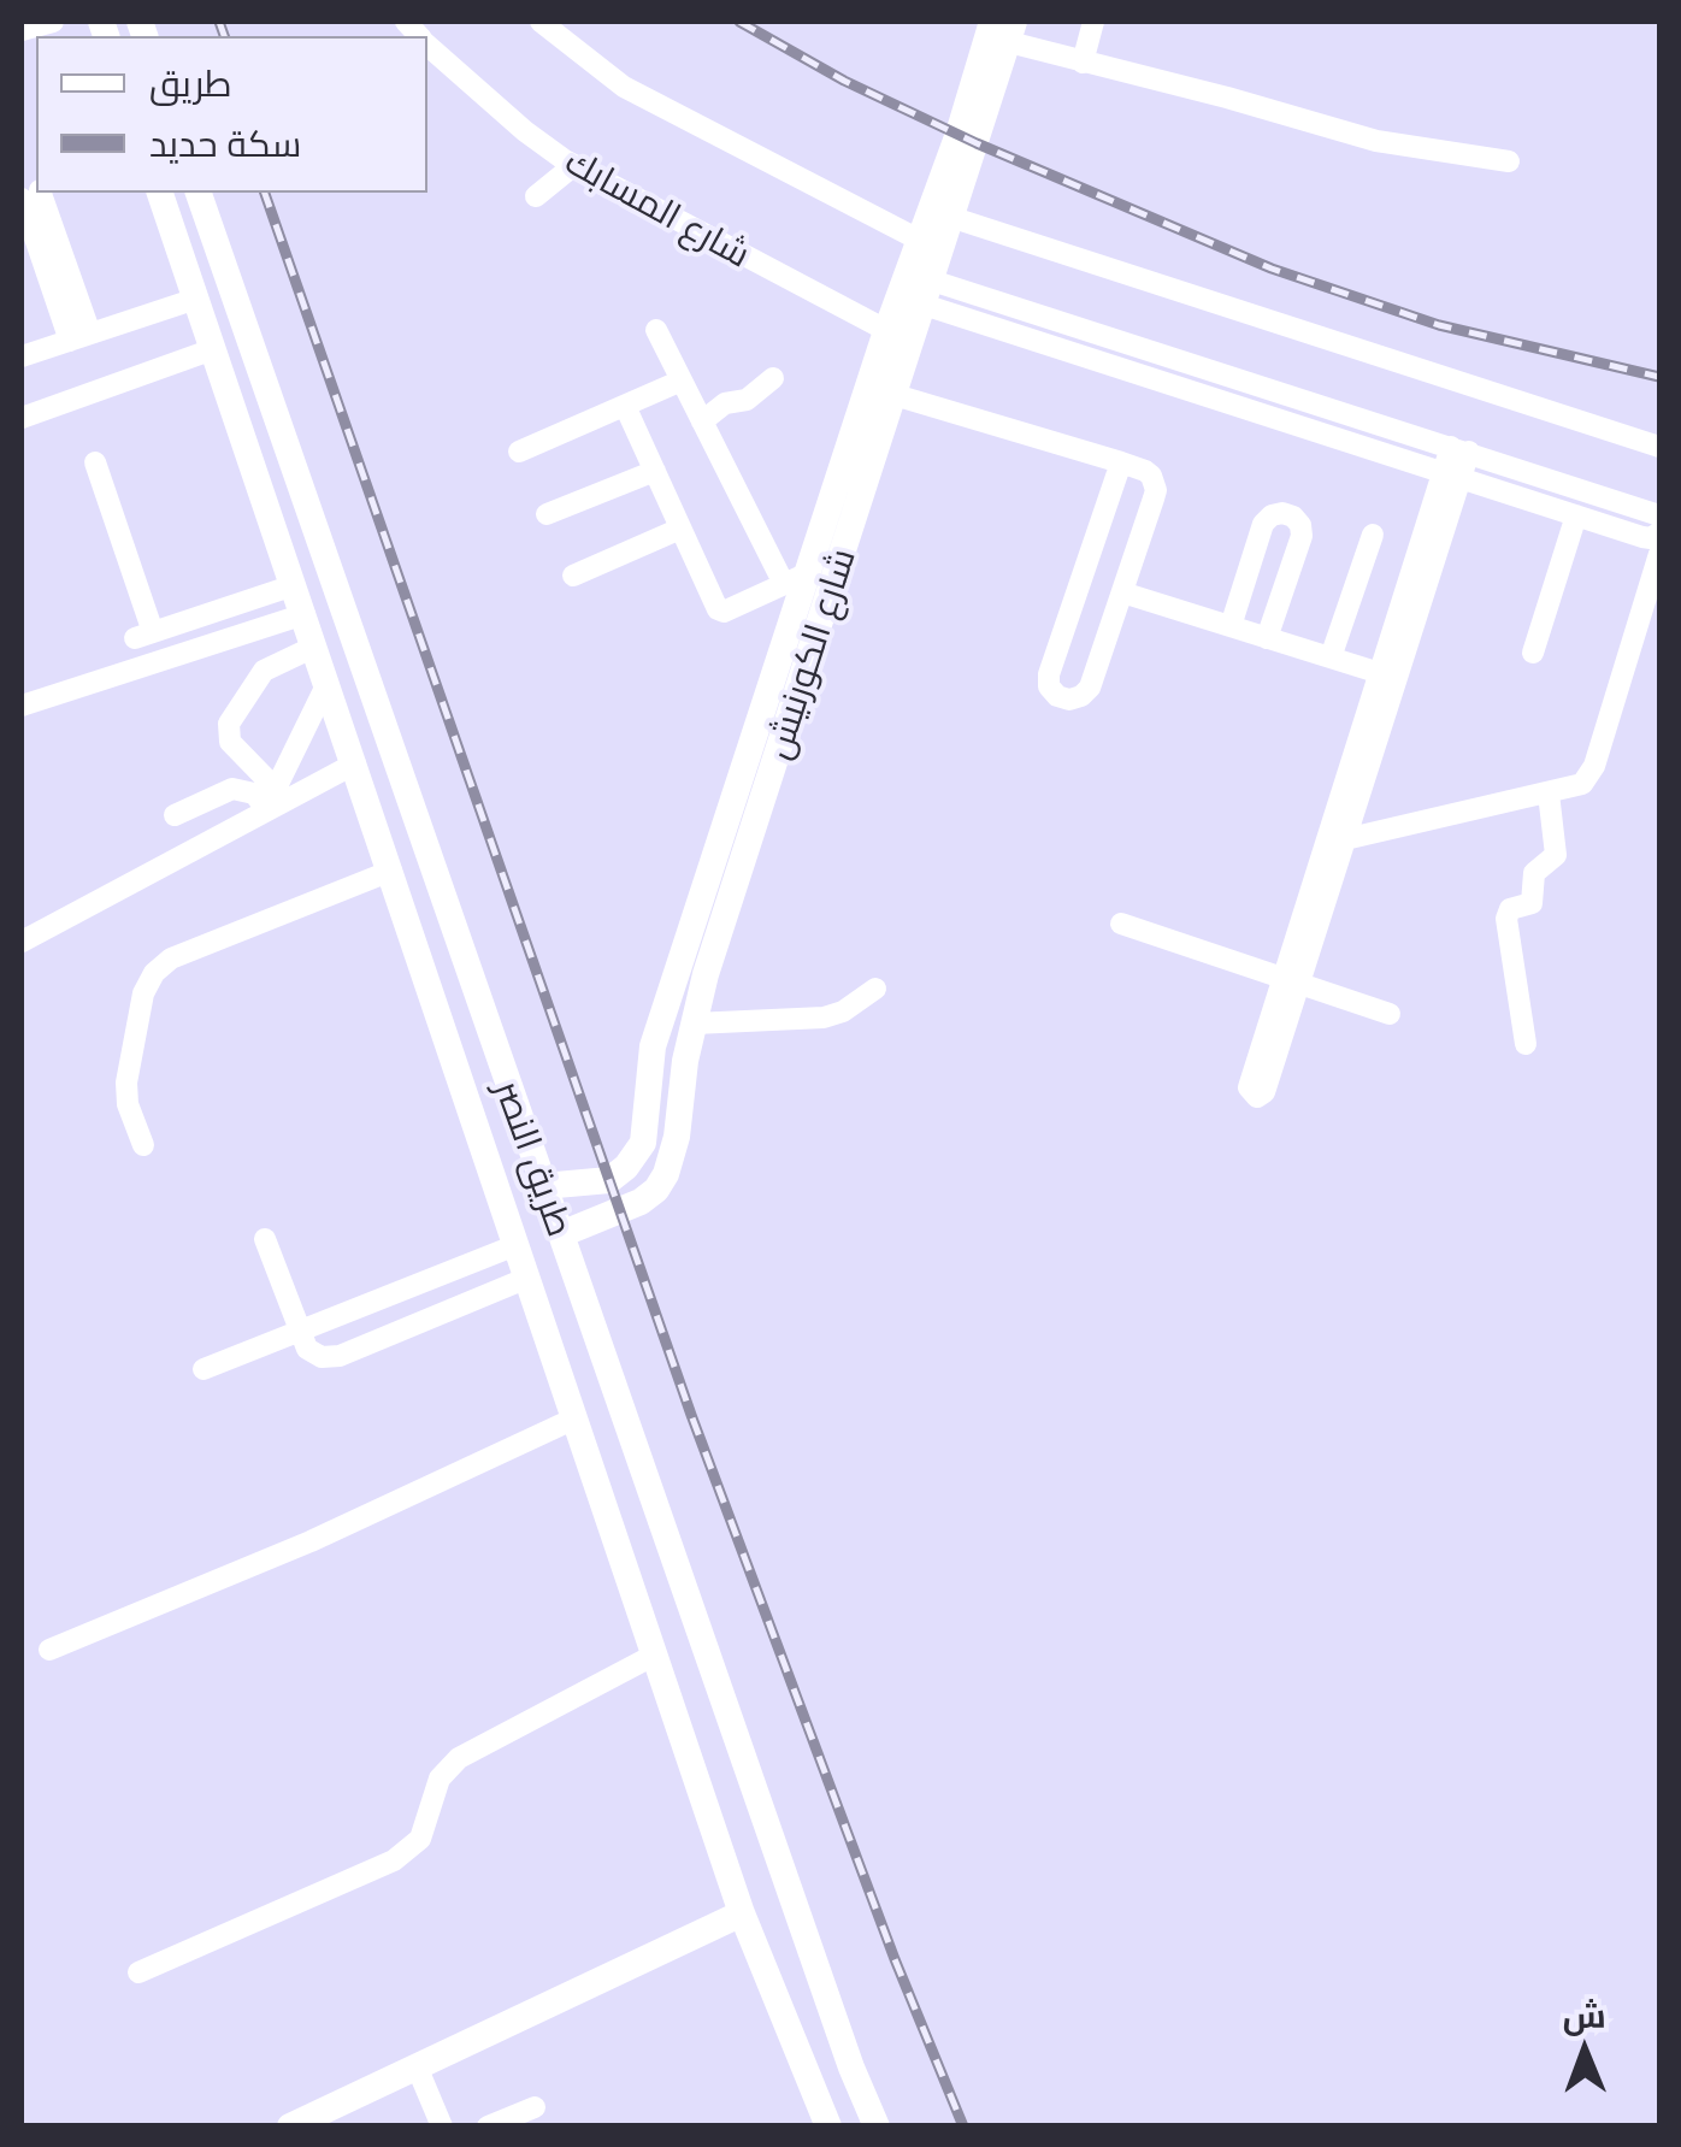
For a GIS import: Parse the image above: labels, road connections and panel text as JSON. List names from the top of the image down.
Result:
{
  "streets": {
    "main road": ["شارع الكورنيش", "طريق النصر"],
    "street": ["شارع المسابك"]
  },
  "crossings": [
    ["شارع المسابك", "شارع الكورنيش"],
    ["شارع الكورنيش", "طريق النصر"]
  ],
  "legend": ["طريق", "سكة حديد"],
  "north": "top"
}
